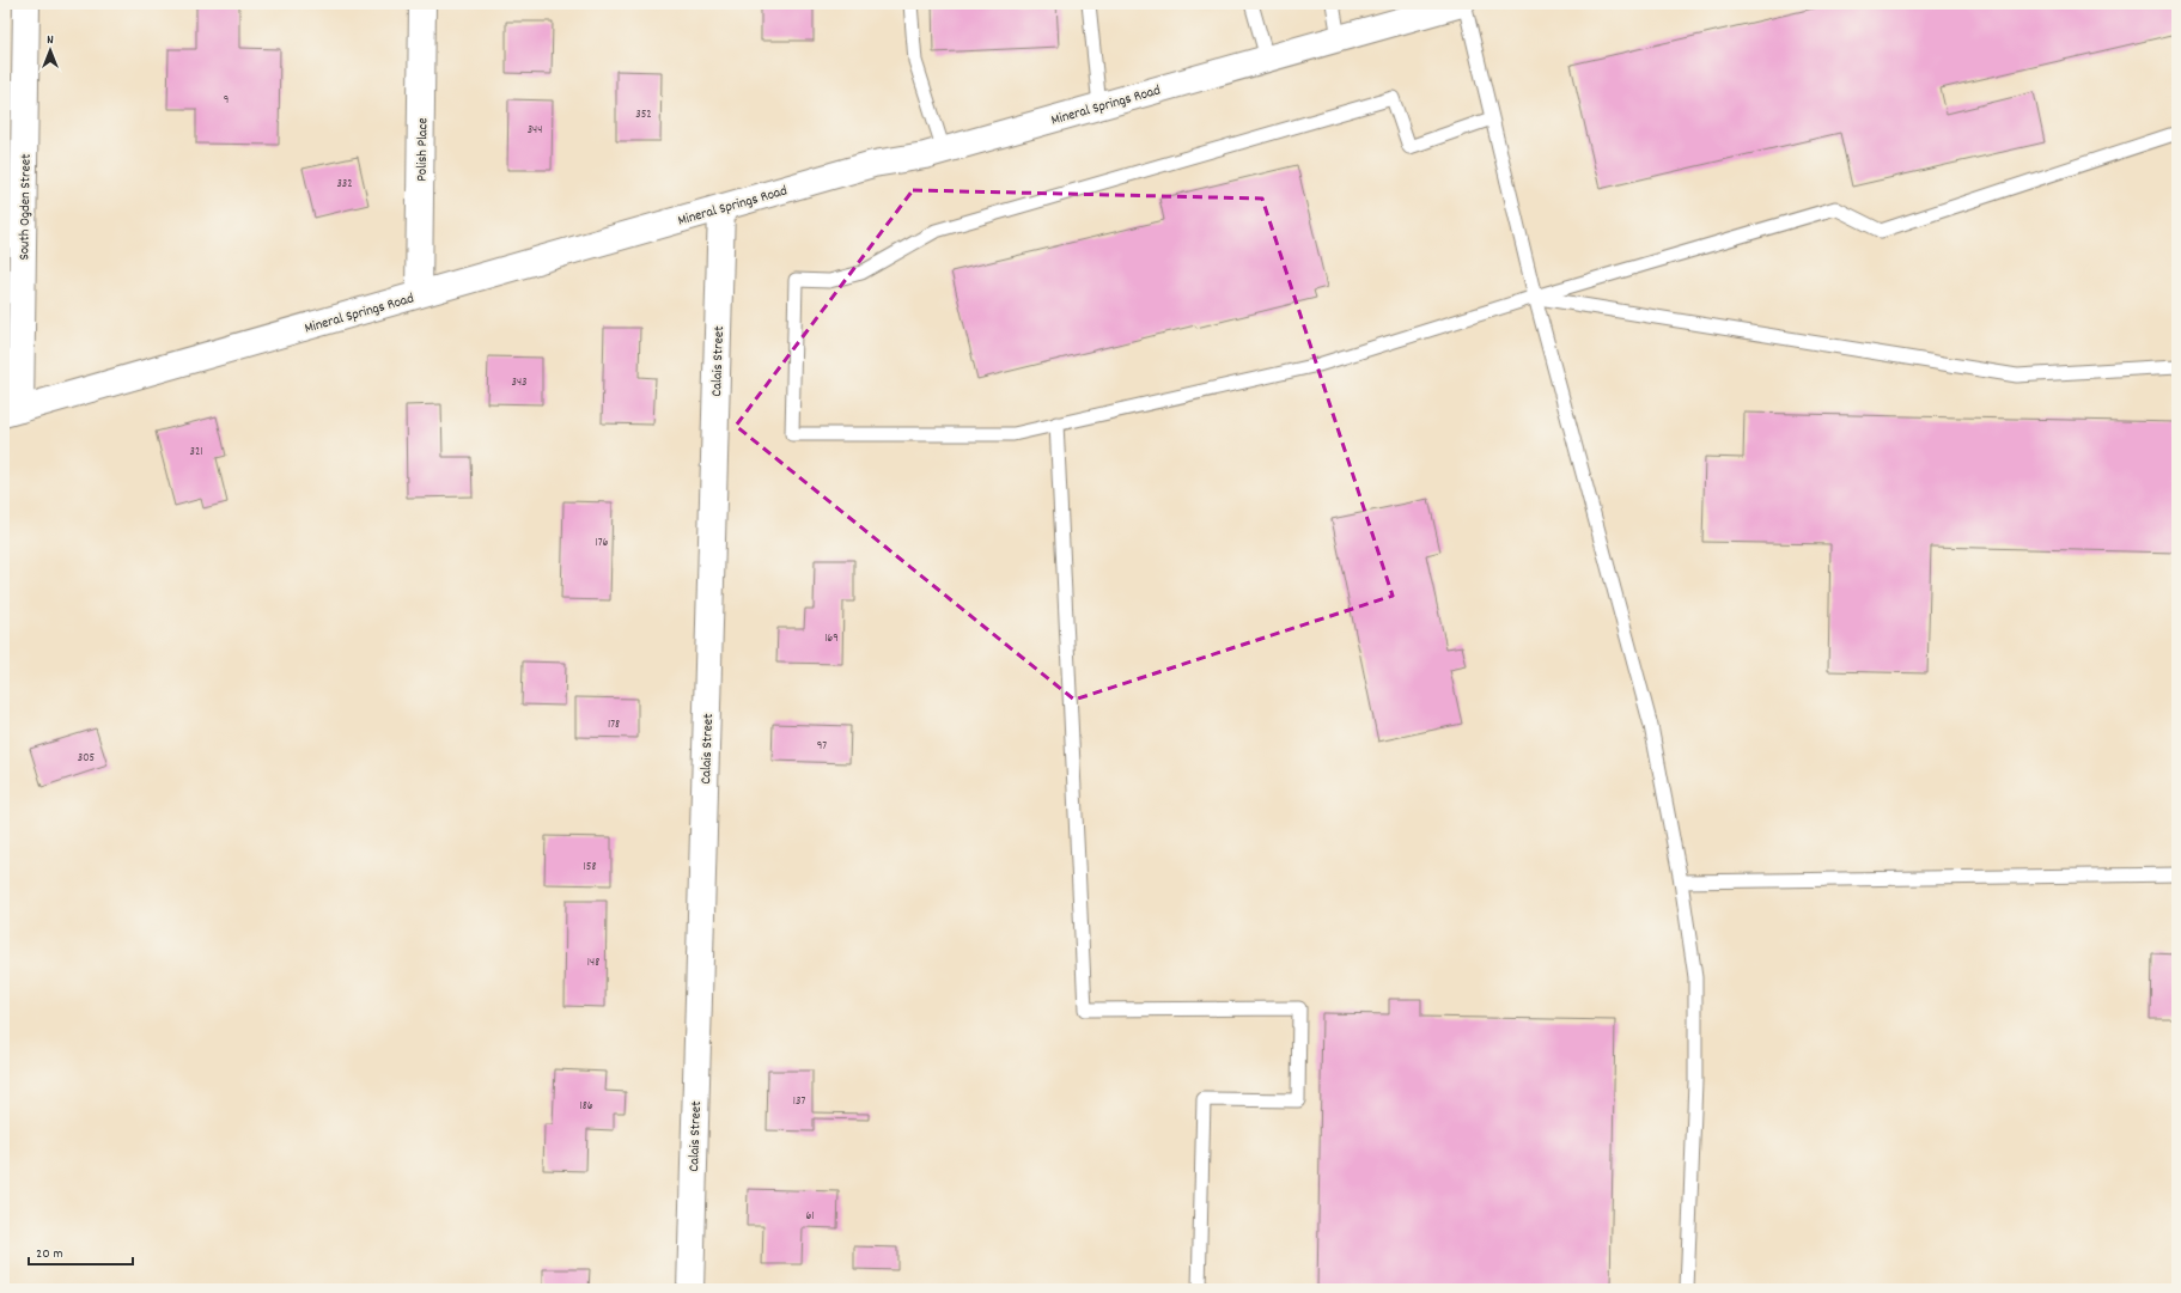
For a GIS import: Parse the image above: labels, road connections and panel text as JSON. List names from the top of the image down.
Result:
{
  "streets": {
    "street": [
      "Mineral Springs Road",
      "Polish Place",
      "South Ogden Street",
      "Calais Street"
    ]
  },
  "crossings": [
    ["Mineral Springs Road", "Polish Place"],
    ["Mineral Springs Road", "South Ogden Street"],
    ["Mineral Springs Road", "Calais Street"]
  ],
  "house_numbers": [
    "9",
    "352",
    "344",
    "332",
    "343",
    "321",
    "176",
    "169",
    "178",
    "97",
    "305",
    "158",
    "148",
    "137",
    "186",
    "61"
  ],
  "scale_bar": "20 m",
  "north": "top"
}
